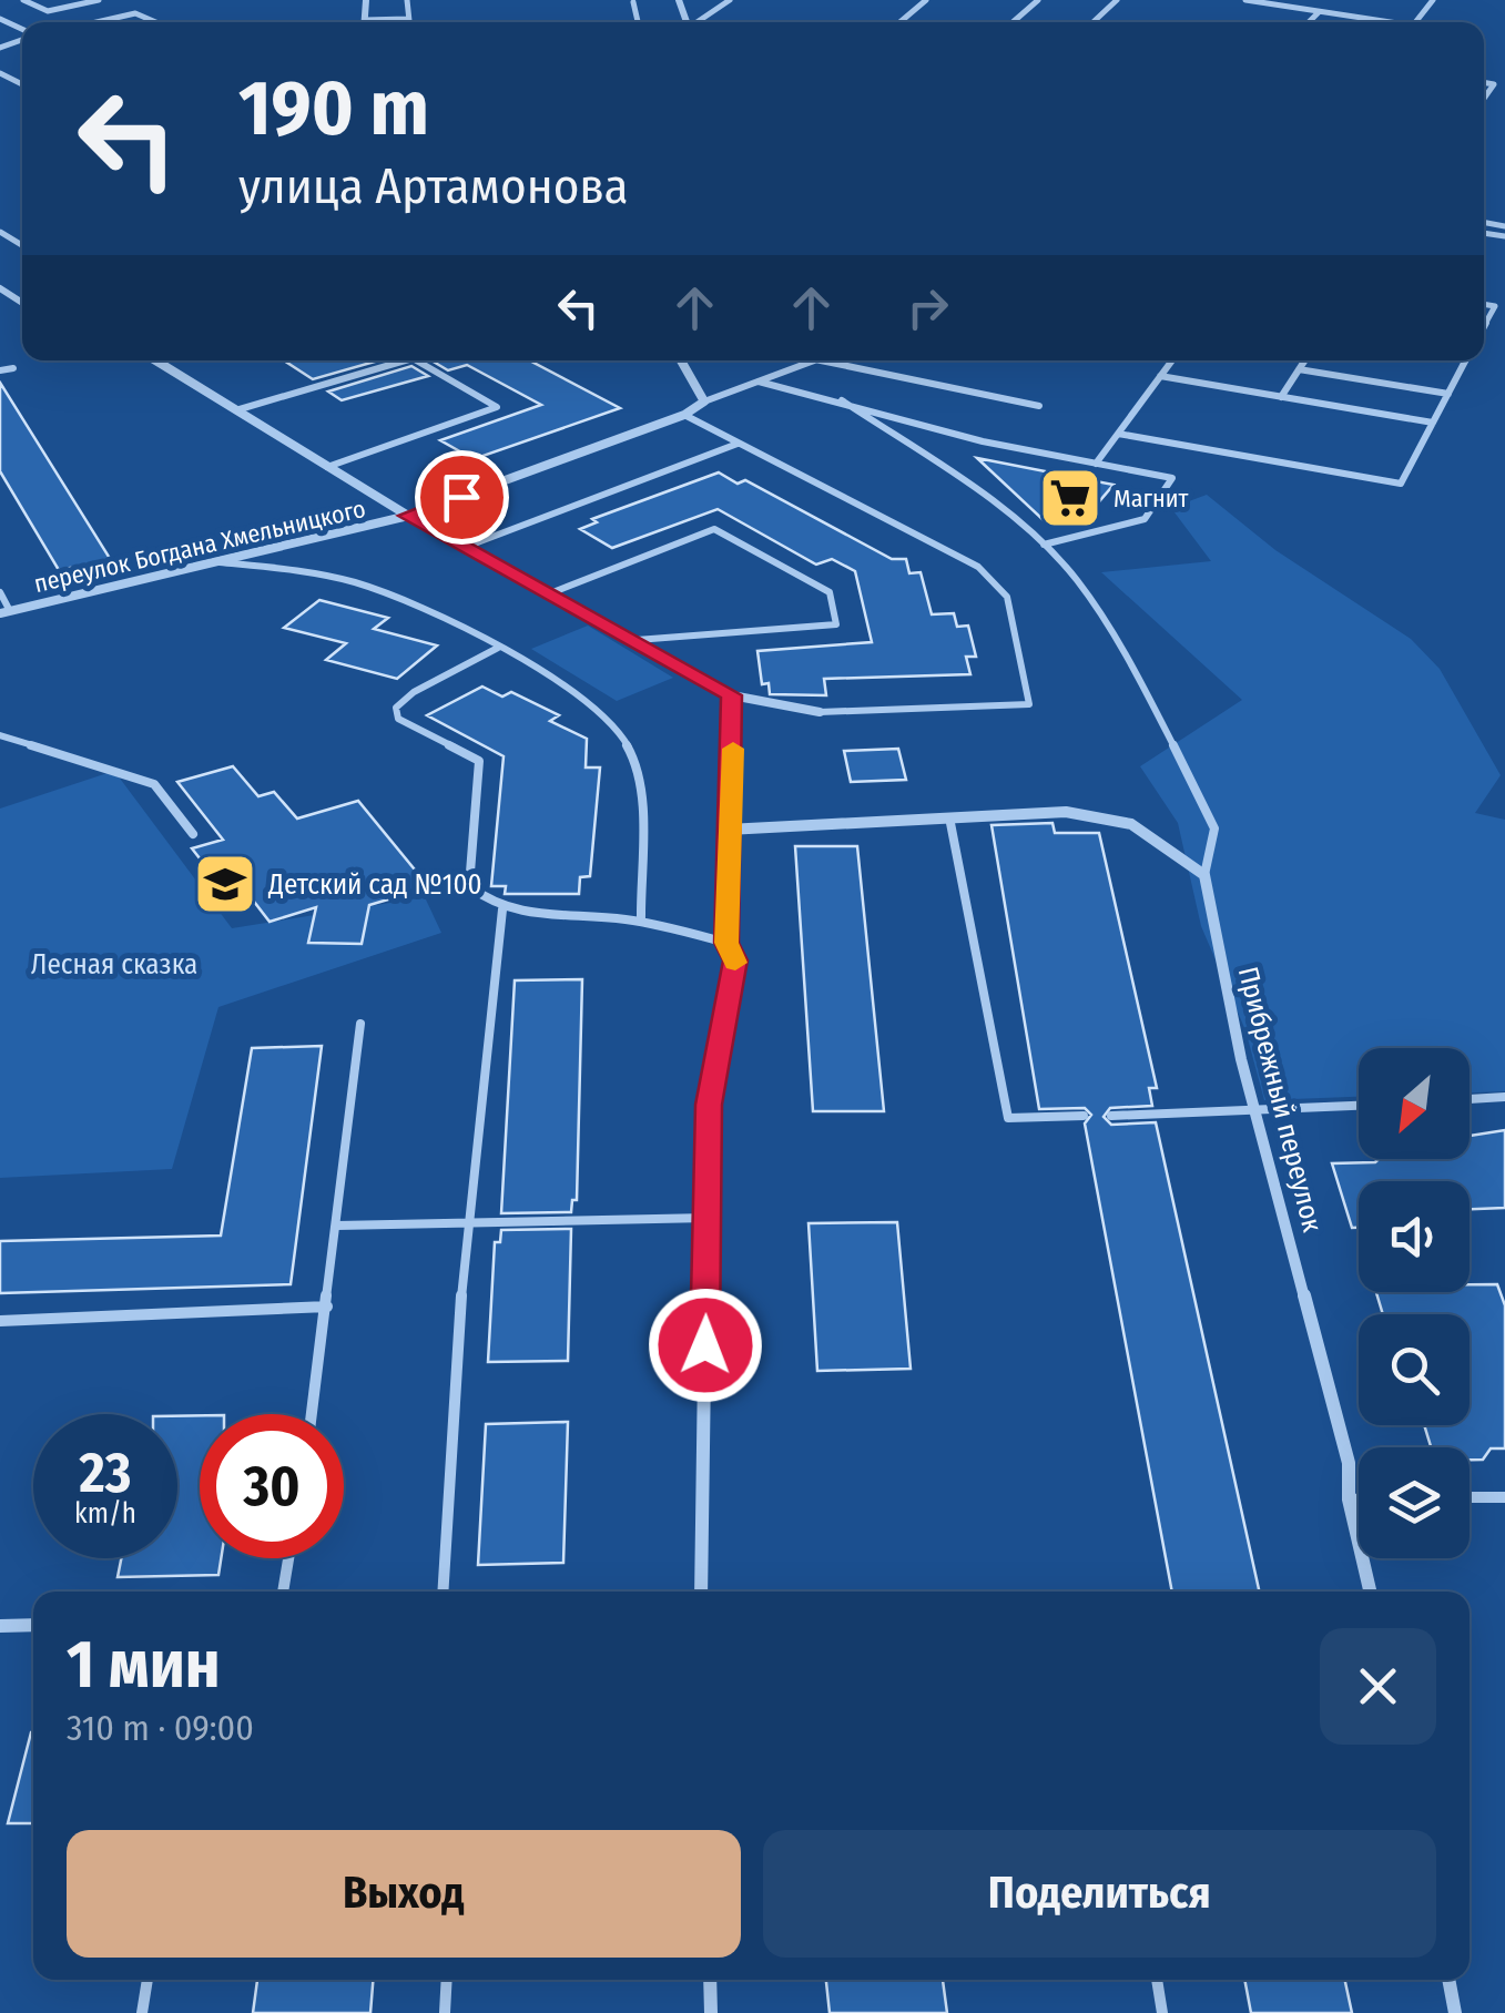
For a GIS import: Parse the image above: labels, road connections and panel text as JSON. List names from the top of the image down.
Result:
{
  "streets": {
    "street": ["переулок Богдана Хмельницкого", "Прибрежный переулок"]
  },
  "parks": ["Лесная сказка"],
  "places": {
    "supermarket": ["Магнит"],
    "school or university": ["Детский сад №100"]
  },
  "north": "bottom left",
  "page": {
    "turn": ["190 m", "улица Артамонова"],
    "speed": "23 km/h",
    "limit": "30",
    "heading": ["1 мин", "310 m · 09:00"],
    "buttons": ["Выход", "Поделиться"]
  }
}
